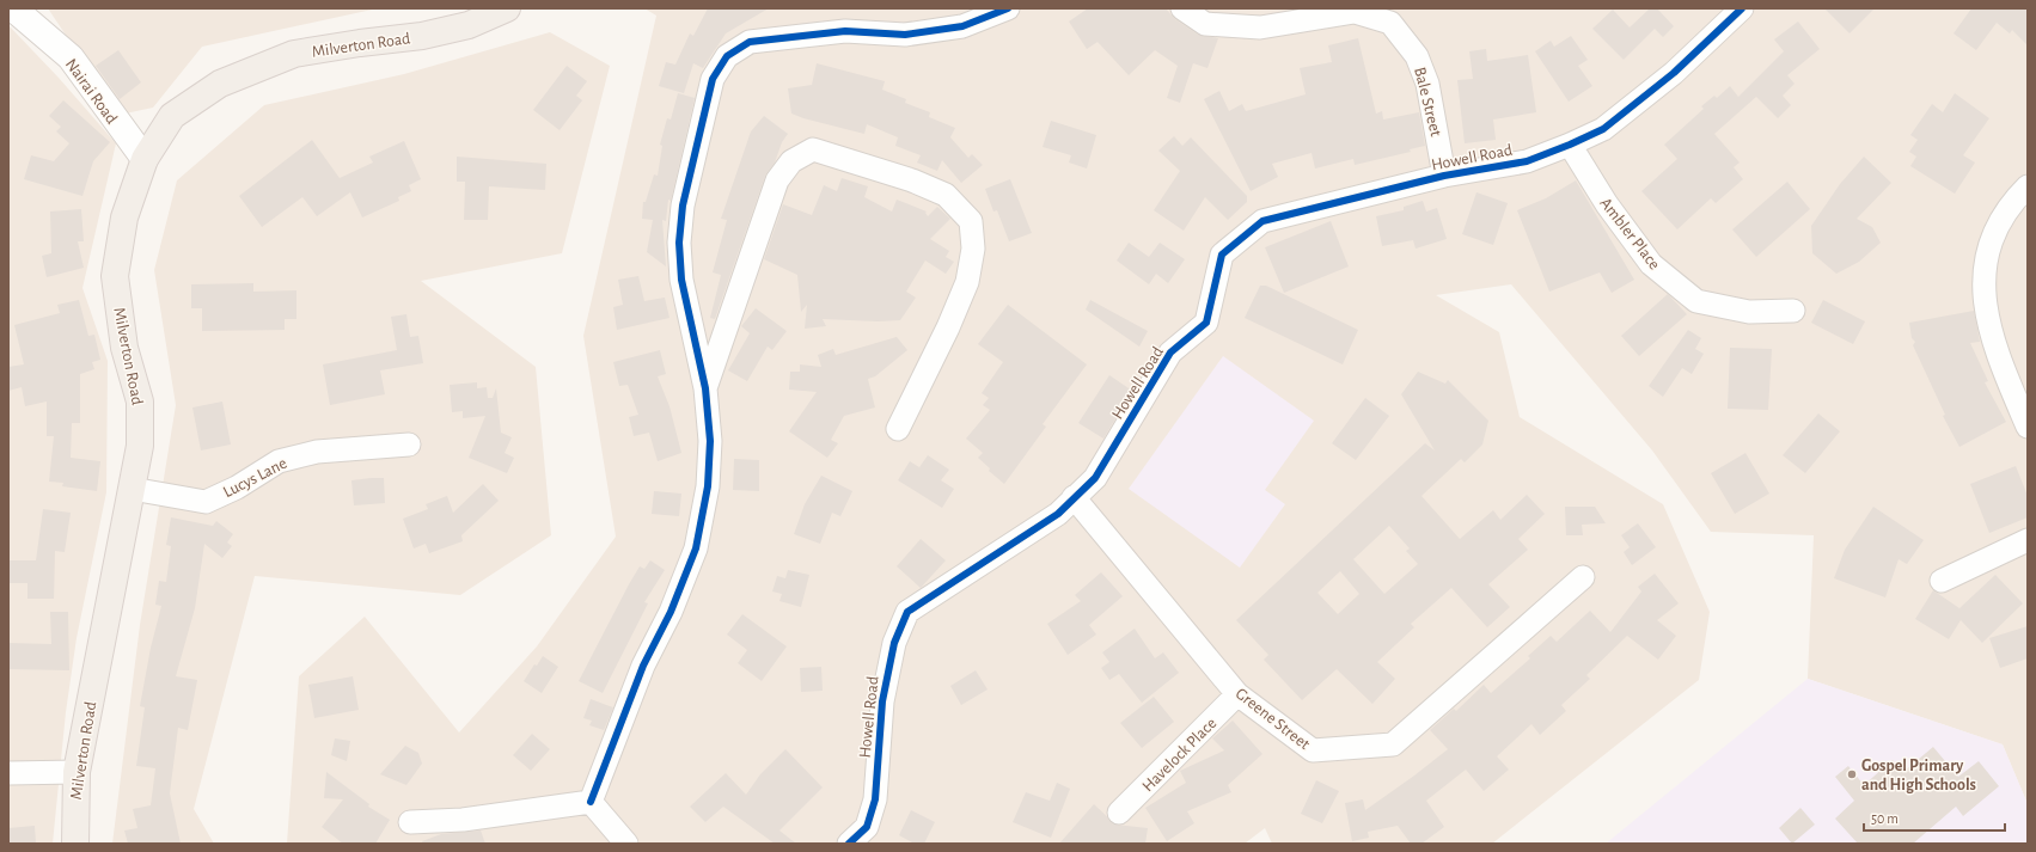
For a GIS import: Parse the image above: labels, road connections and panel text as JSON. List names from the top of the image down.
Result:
{
  "streets": {
    "main road": ["Milverton Road"],
    "street": [
      "Nairai Road",
      "Bale Street",
      "Howell Road",
      "Ambler Place",
      "Lucys Lane",
      "Greene Street",
      "Havelock Place"
    ]
  },
  "crossings": [
    ["Milverton Road", "Nairai Road"],
    ["Milverton Road", "Lucys Lane"],
    ["Bale Street", "Howell Road"],
    ["Howell Road", "Ambler Place"],
    ["Howell Road", "Greene Street"],
    ["Greene Street", "Havelock Place"]
  ],
  "places": ["Gospel Primary and High Schools"],
  "scale_bar": "50 m"
}
